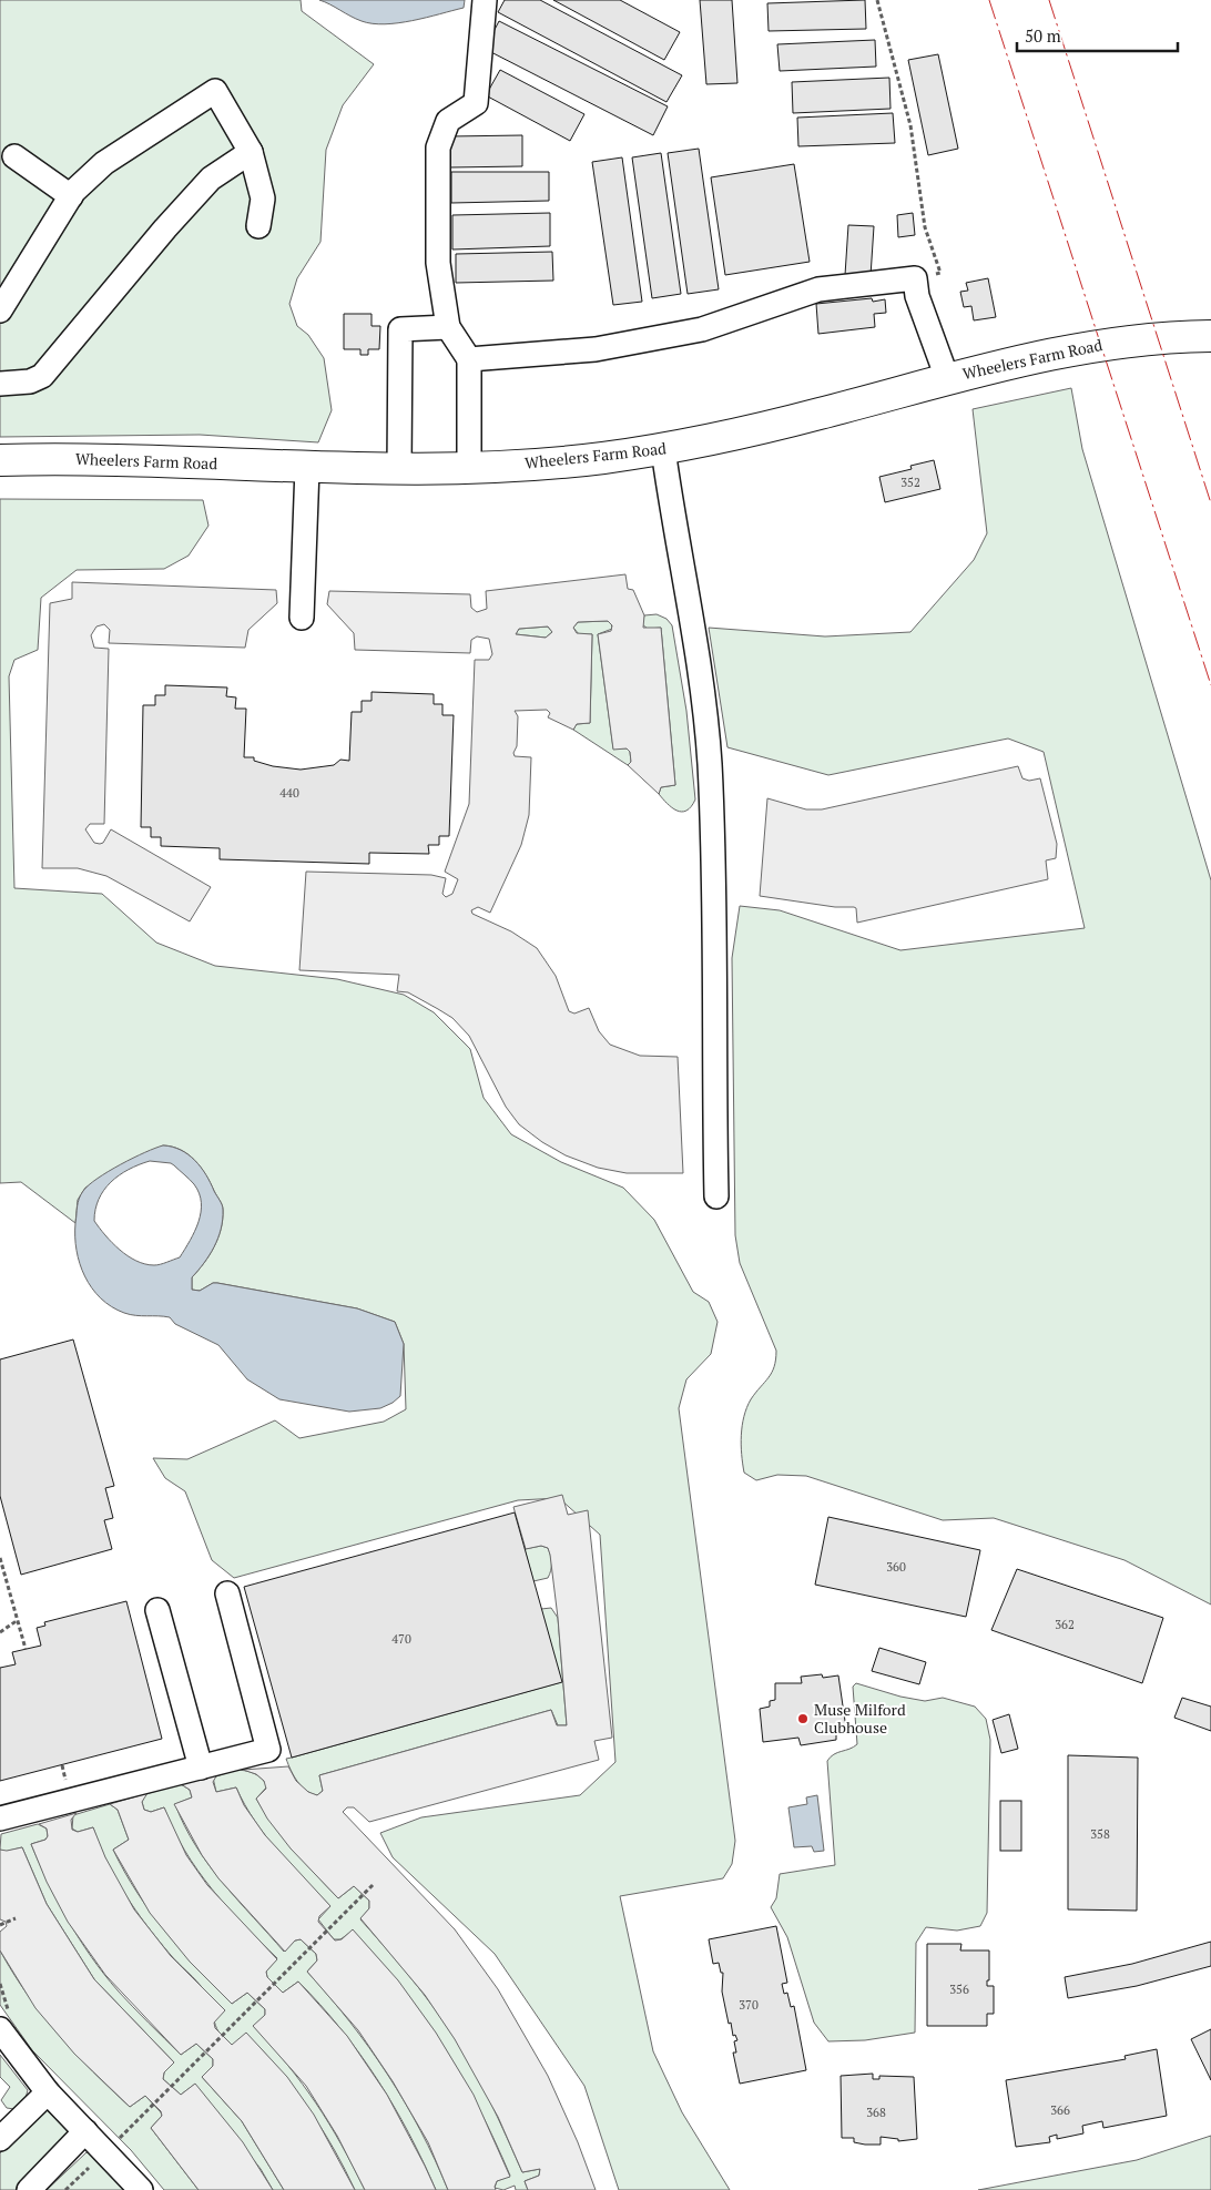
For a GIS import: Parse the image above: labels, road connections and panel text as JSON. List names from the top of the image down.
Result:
{
  "streets": {
    "main road": ["Wheelers Farm Road"]
  },
  "places": ["Muse Milford Clubhouse"],
  "house_numbers": [
    "352",
    "440",
    "360",
    "362",
    "470",
    "358",
    "356",
    "370",
    "366",
    "368"
  ],
  "scale_bar": "50 m"
}
